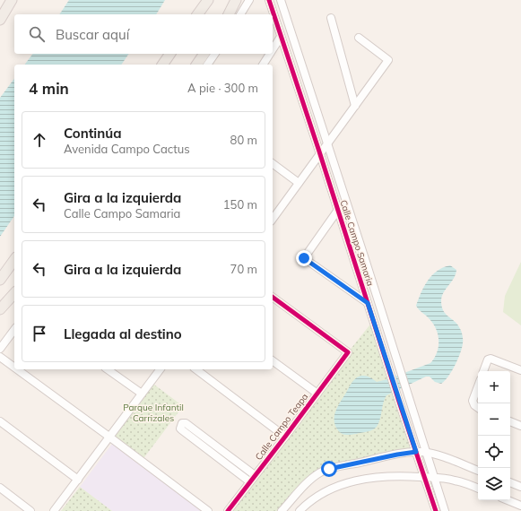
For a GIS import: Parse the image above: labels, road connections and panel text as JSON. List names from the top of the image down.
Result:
{
  "streets": {
    "street": ["Calle Campo Samaria", "Calle Campo Teapa"]
  },
  "parks": ["Parque Infantil Carrizales"],
  "page": {
    "search": "Buscar aquí",
    "heading": ["4 min", "A pie · 300 m"],
    "list": [
      ["Continúa", "Avenida Campo Cactus", "80 m"],
      ["Gira a la izquierda", "Calle Campo Samaria", "150 m"],
      ["Gira a la izquierda", "70 m"],
      "Llegada al destino"
    ],
    "map_buttons": ["+", "−"]
  }
}
